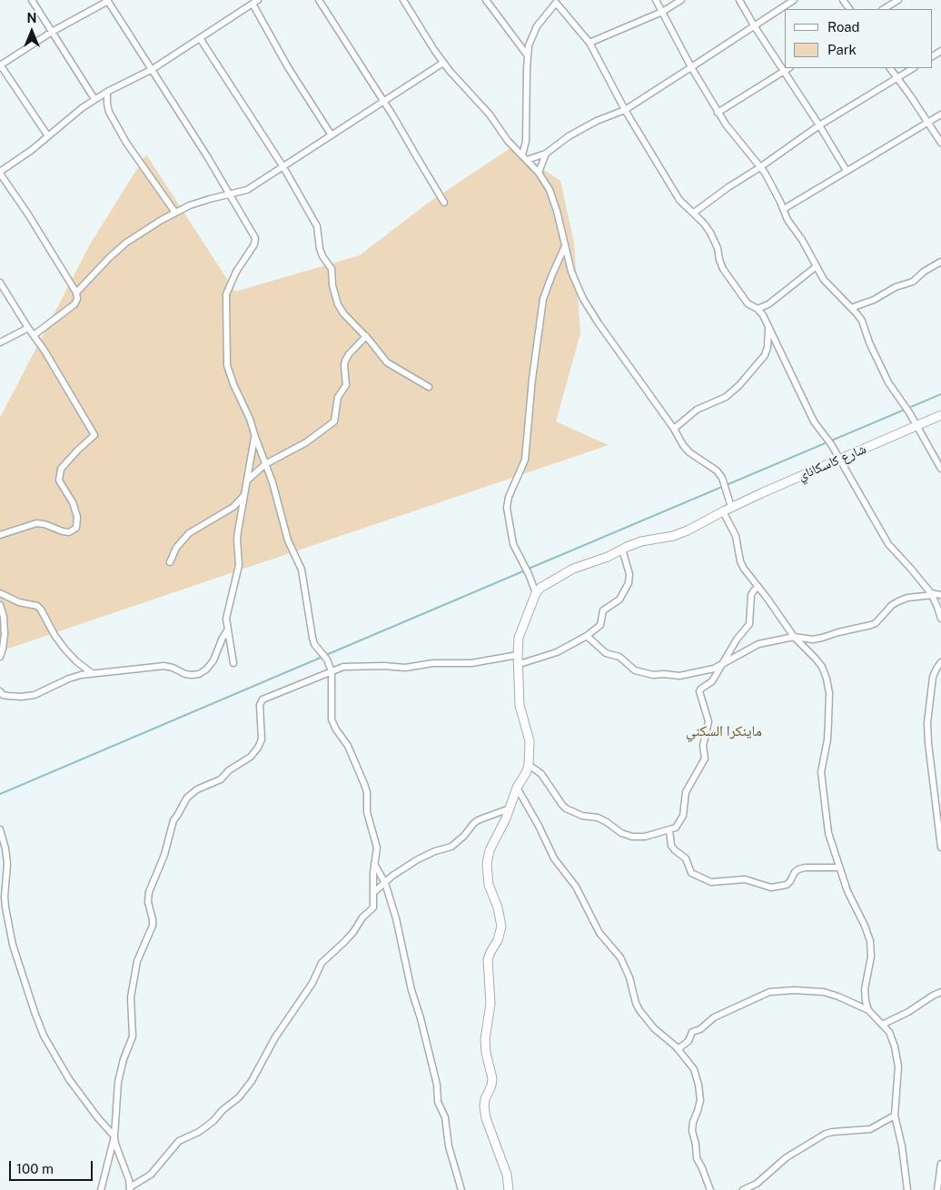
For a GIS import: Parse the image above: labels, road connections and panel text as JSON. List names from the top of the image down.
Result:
{
  "streets": {
    "street": ["شارع كاسكاناي"]
  },
  "districts": ["ماينكرا السكني"],
  "legend": ["Road", "Park"],
  "scale_bar": "100 m",
  "north": "top"
}
